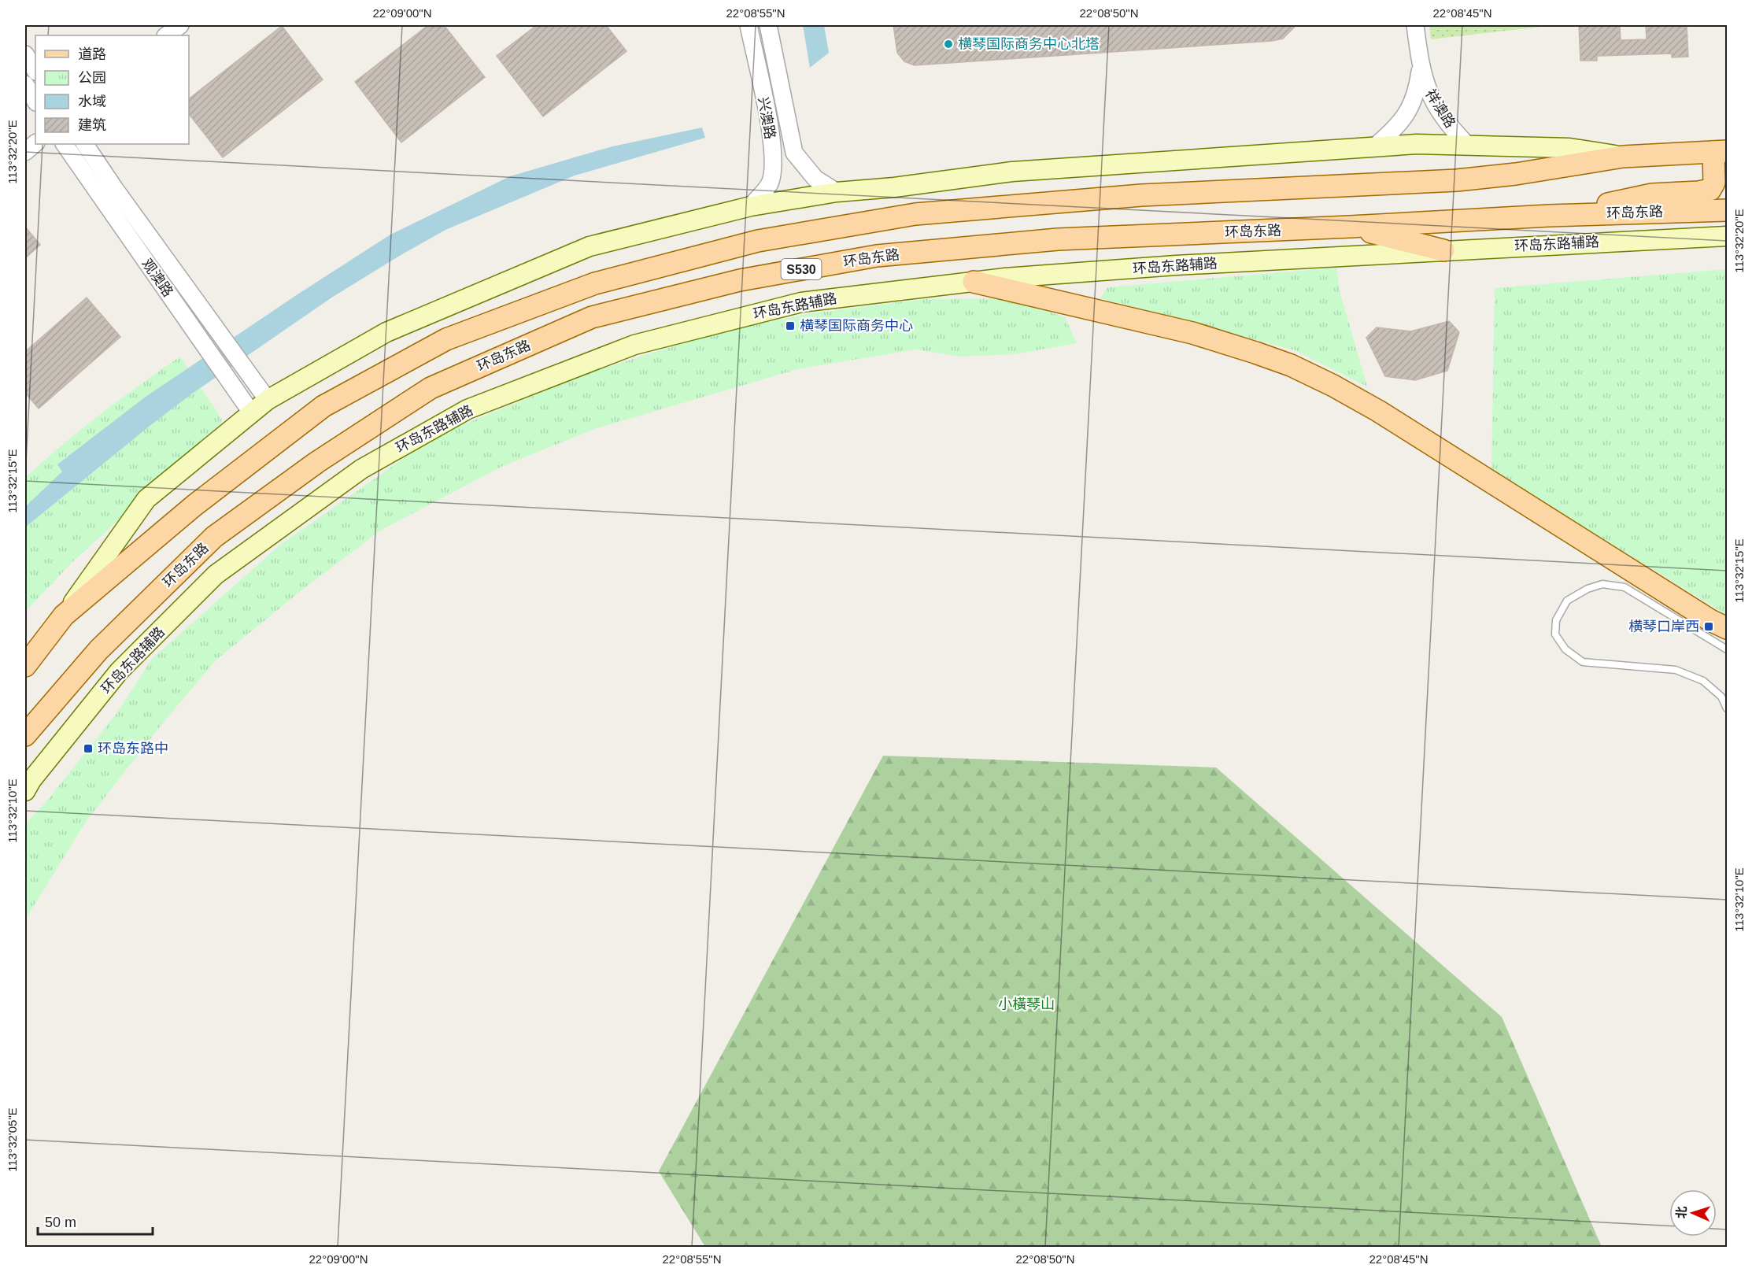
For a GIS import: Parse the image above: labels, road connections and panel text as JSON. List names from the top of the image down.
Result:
{
  "streets": {
    "main road": ["环岛东路", "环岛东路辅路", "S530"],
    "street": ["祥澳路", "兴澳路", "观澳路"]
  },
  "parks": ["小橫琴山"],
  "places": {
    "other": ["横琴国际商务中心北塔"],
    "transit": ["横琴国际商务中心", "横琴口岸西", "环岛东路中"]
  },
  "legend": [
    "道路",
    "公园",
    "水域",
    "建筑"
  ],
  "scale_bar": "50 m",
  "north": "left",
  "coordinates": [
    "22°09'00\"N",
    "22°08'55\"N",
    "22°08'50\"N",
    "22°08'45\"N",
    "113°32'20\"E",
    "113°32'15\"E",
    "113°32'10\"E",
    "113°32'05\"E"
  ]
}
